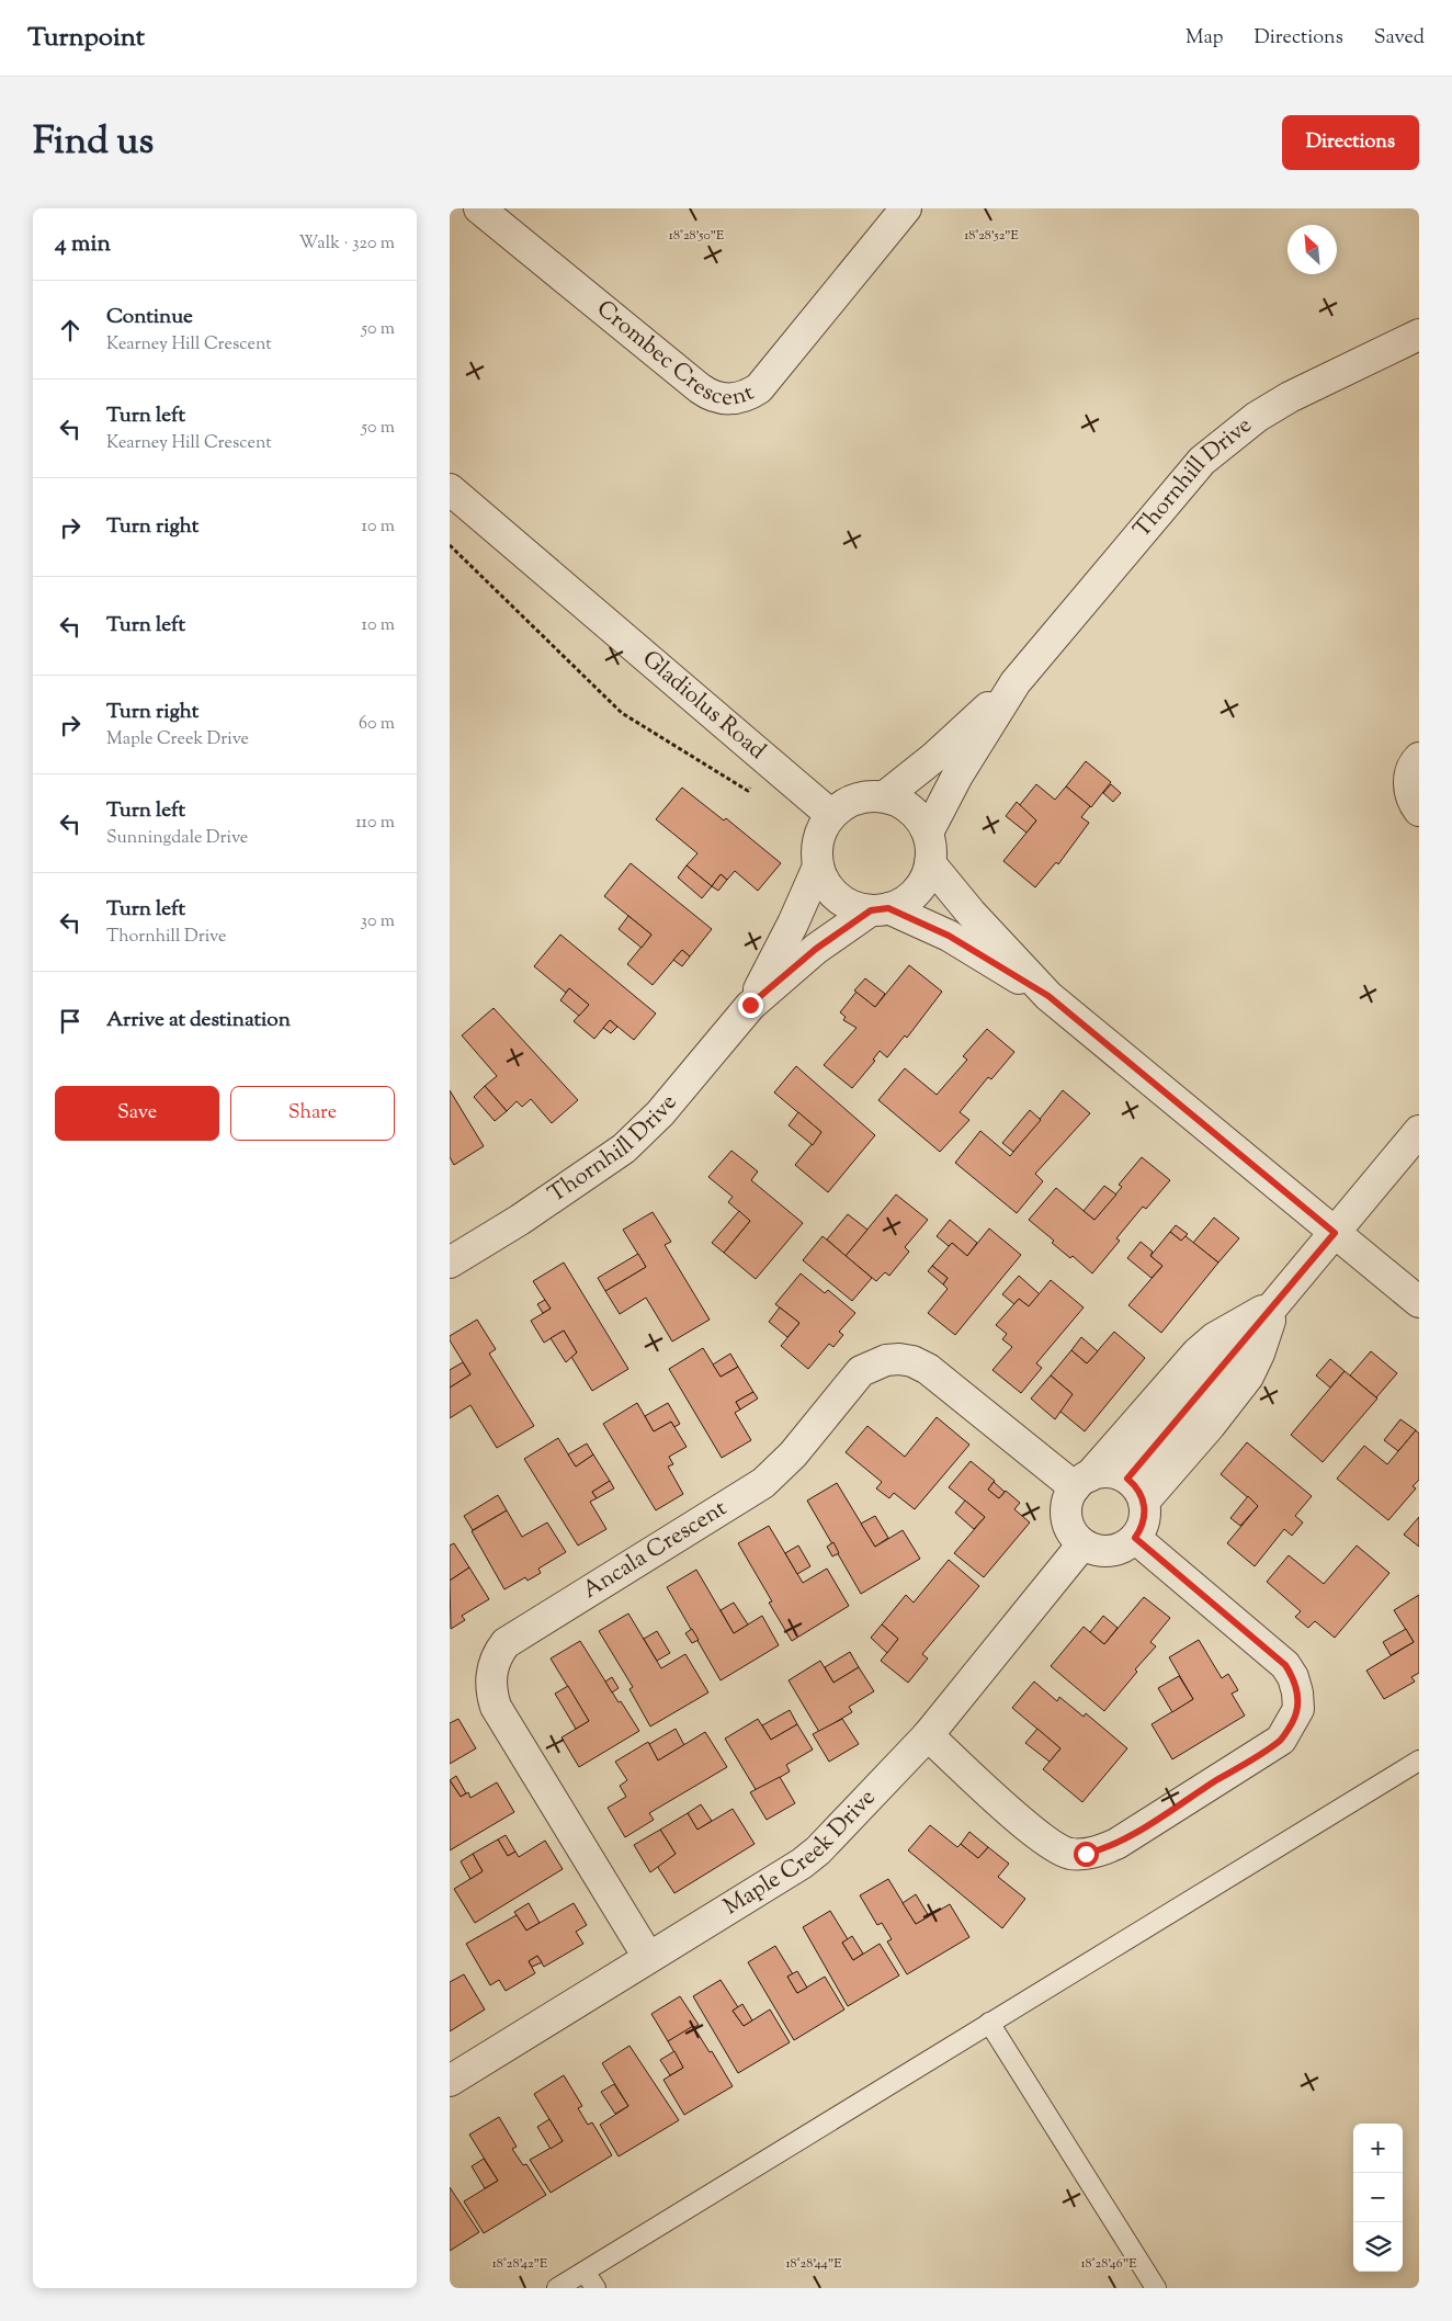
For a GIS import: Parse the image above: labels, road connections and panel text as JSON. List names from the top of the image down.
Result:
{
  "streets": {
    "street": [
      "Crombec Crescent",
      "Thornhill Drive",
      "Gladiolus Road",
      "Ancala Crescent",
      "Maple Creek Drive"
    ]
  },
  "crossings": [
    ["Thornhill Drive", "Gladiolus Road"],
    ["Ancala Crescent", "Maple Creek Drive"]
  ],
  "north": "top left",
  "page": {
    "header": "Turnpoint",
    "nav": ["Map", "Directions", "Saved"],
    "title": "Find us",
    "buttons": [
      "Directions",
      ["Save", "Share"]
    ],
    "heading": ["4 min", "Walk · 320 m"],
    "list": [
      ["Continue", "Kearney Hill Crescent", "50 m"],
      ["Turn left", "Kearney Hill Crescent", "50 m"],
      ["Turn right", "10 m"],
      ["Turn left", "10 m"],
      ["Turn right", "Maple Creek Drive", "60 m"],
      ["Turn left", "Sunningdale Drive", "110 m"],
      ["Turn left", "Thornhill Drive", "30 m"],
      "Arrive at destination"
    ],
    "map_buttons": ["+", "−"]
  },
  "coordinates": [
    "18°28'50\"E",
    "18°28'52\"E",
    "18°28'42\"E",
    "18°28'44\"E",
    "18°28'46\"E"
  ]
}
